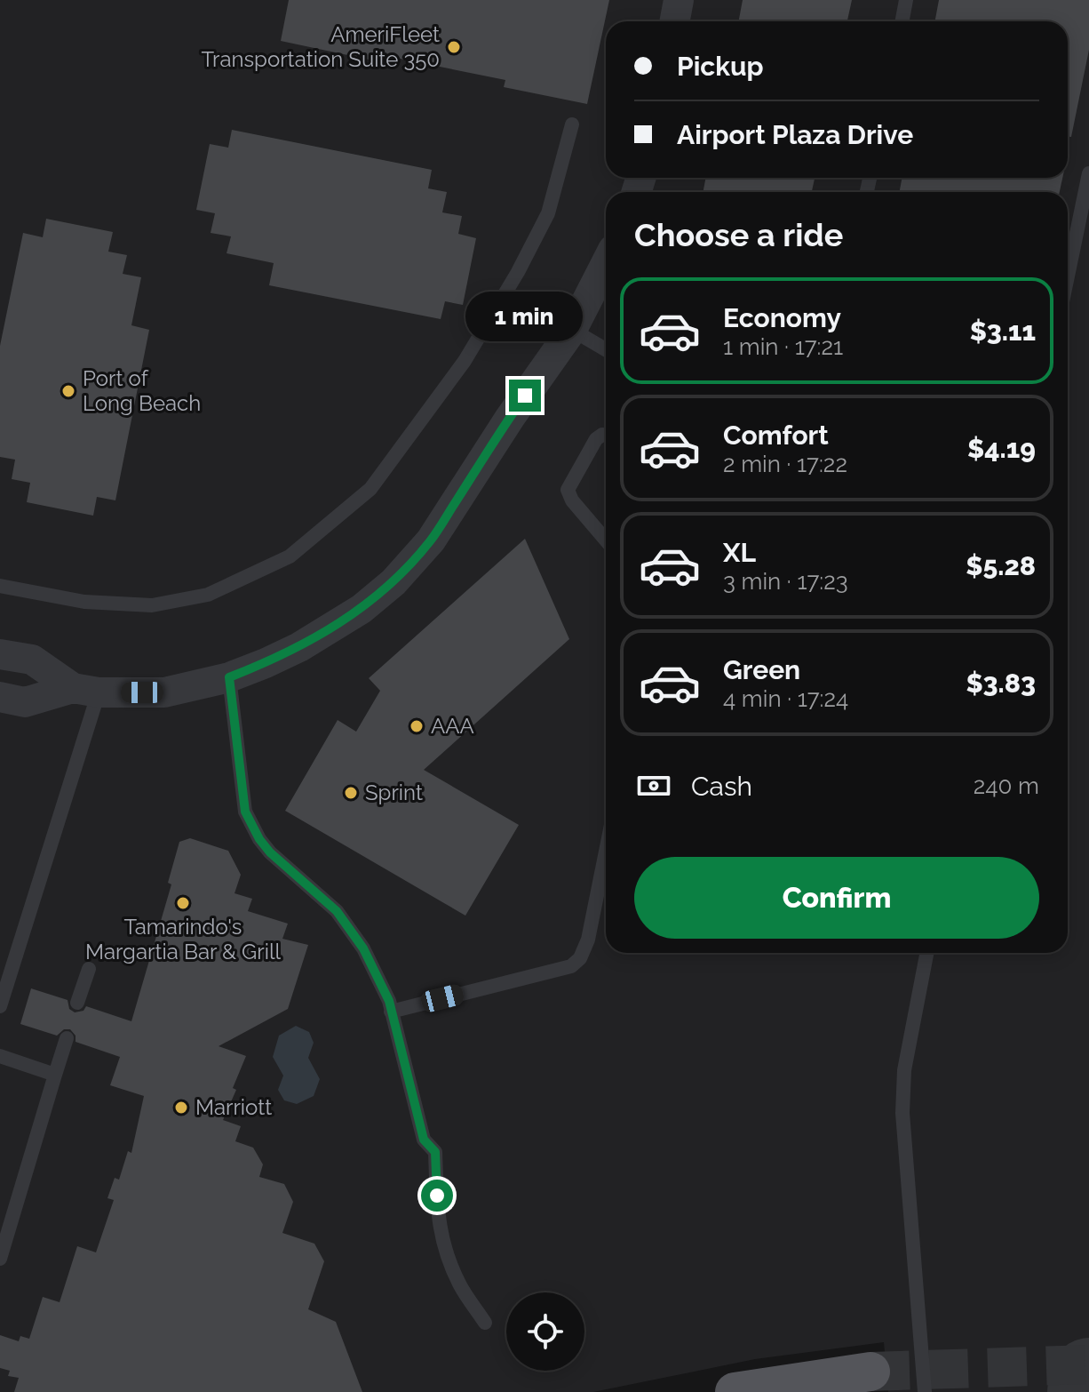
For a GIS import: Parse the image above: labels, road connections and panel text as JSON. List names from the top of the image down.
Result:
{
  "places": [
    "AmeriFleet Transportation Suite 350",
    "Port of Long Beach",
    "AAA",
    "Sprint",
    "Tamarindo's Margartia Bar & Grill",
    "Marriott"
  ],
  "page": {
    "banner": ["Pickup", "Airport Plaza Drive"],
    "heading": "Choose a ride",
    "list": [
      {
        "name": "Economy",
        "note": "1 min · 17:21",
        "value": "$3.11"
      },
      {
        "name": "Comfort",
        "note": "2 min · 17:22",
        "value": "$4.19"
      },
      {
        "name": "XL",
        "note": "3 min · 17:23",
        "value": "$5.28"
      },
      {
        "name": "Green",
        "note": "4 min · 17:24",
        "value": "$3.83"
      }
    ],
    "bubble": "1 min",
    "pay": ["Cash", "240 m"],
    "buttons": "Confirm"
  }
}
